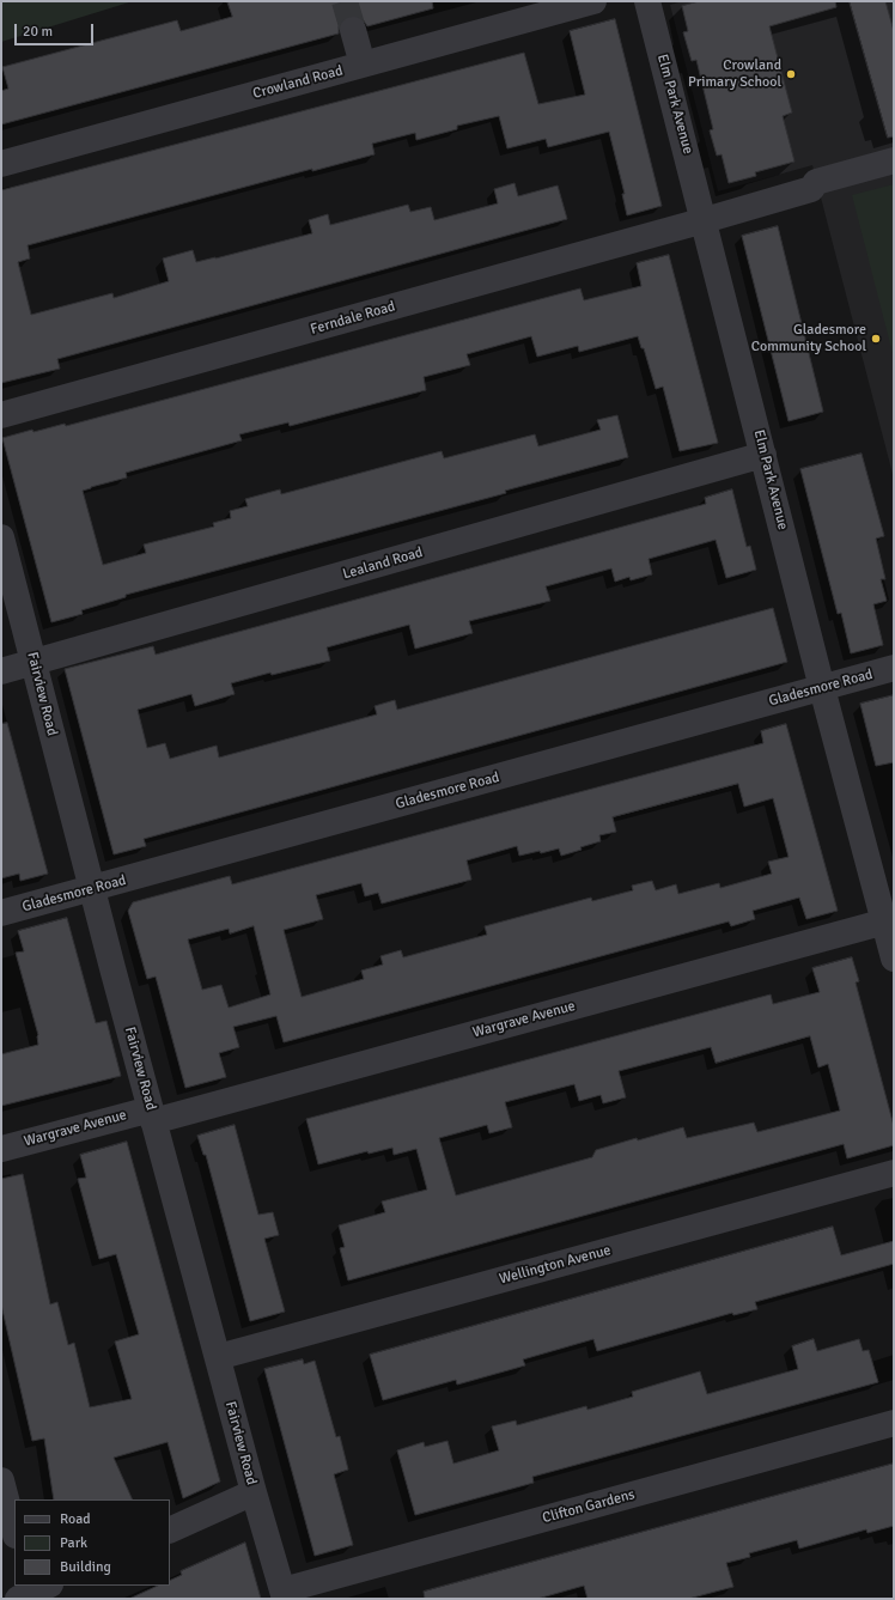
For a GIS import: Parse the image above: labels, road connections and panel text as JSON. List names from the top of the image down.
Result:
{
  "streets": {
    "street": [
      "Crowland Road",
      "Elm Park Avenue",
      "Ferndale Road",
      "Lealand Road",
      "Gladesmore Road",
      "Fairview Road",
      "Wargrave Avenue",
      "Wellington Avenue",
      "Clifton Gardens"
    ]
  },
  "crossings": [
    ["Elm Park Avenue", "Ferndale Road"],
    ["Elm Park Avenue", "Lealand Road"],
    ["Elm Park Avenue", "Gladesmore Road"],
    ["Elm Park Avenue", "Wargrave Avenue"],
    ["Lealand Road", "Fairview Road"],
    ["Gladesmore Road", "Fairview Road"],
    ["Fairview Road", "Wargrave Avenue"],
    ["Fairview Road", "Wellington Avenue"],
    ["Fairview Road", "Clifton Gardens"]
  ],
  "places": ["Crowland Primary School", "Gladesmore Community School"],
  "legend": ["Road", "Park", "Building"],
  "scale_bar": "20 m"
}
